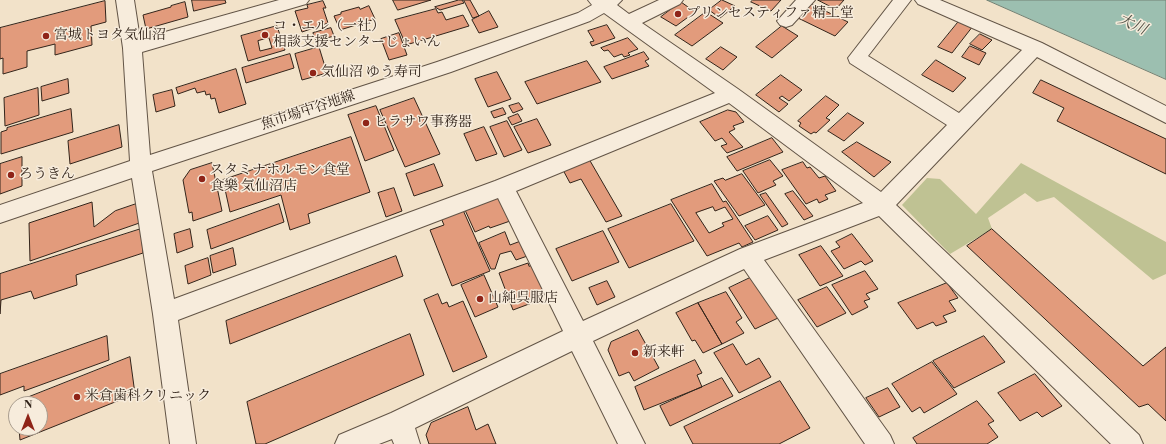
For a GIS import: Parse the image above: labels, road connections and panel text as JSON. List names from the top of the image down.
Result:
{
  "streets": {
    "street": ["魚市場中谷地線"]
  },
  "water": ["大川"],
  "places": [
    "プリンセスティファ精工堂",
    "コ・エル（一社） 相談支援センターじょいん",
    "宮城トヨタ気仙沼",
    "気仙沼 ゆう寿司",
    "ヒラサワ事務器",
    "ろうきん",
    "スタミナホルモン食堂 食樂 気仙沼店",
    "山純呉服店",
    "新来軒",
    "米倉歯科クリニック"
  ],
  "north": "top"
}
